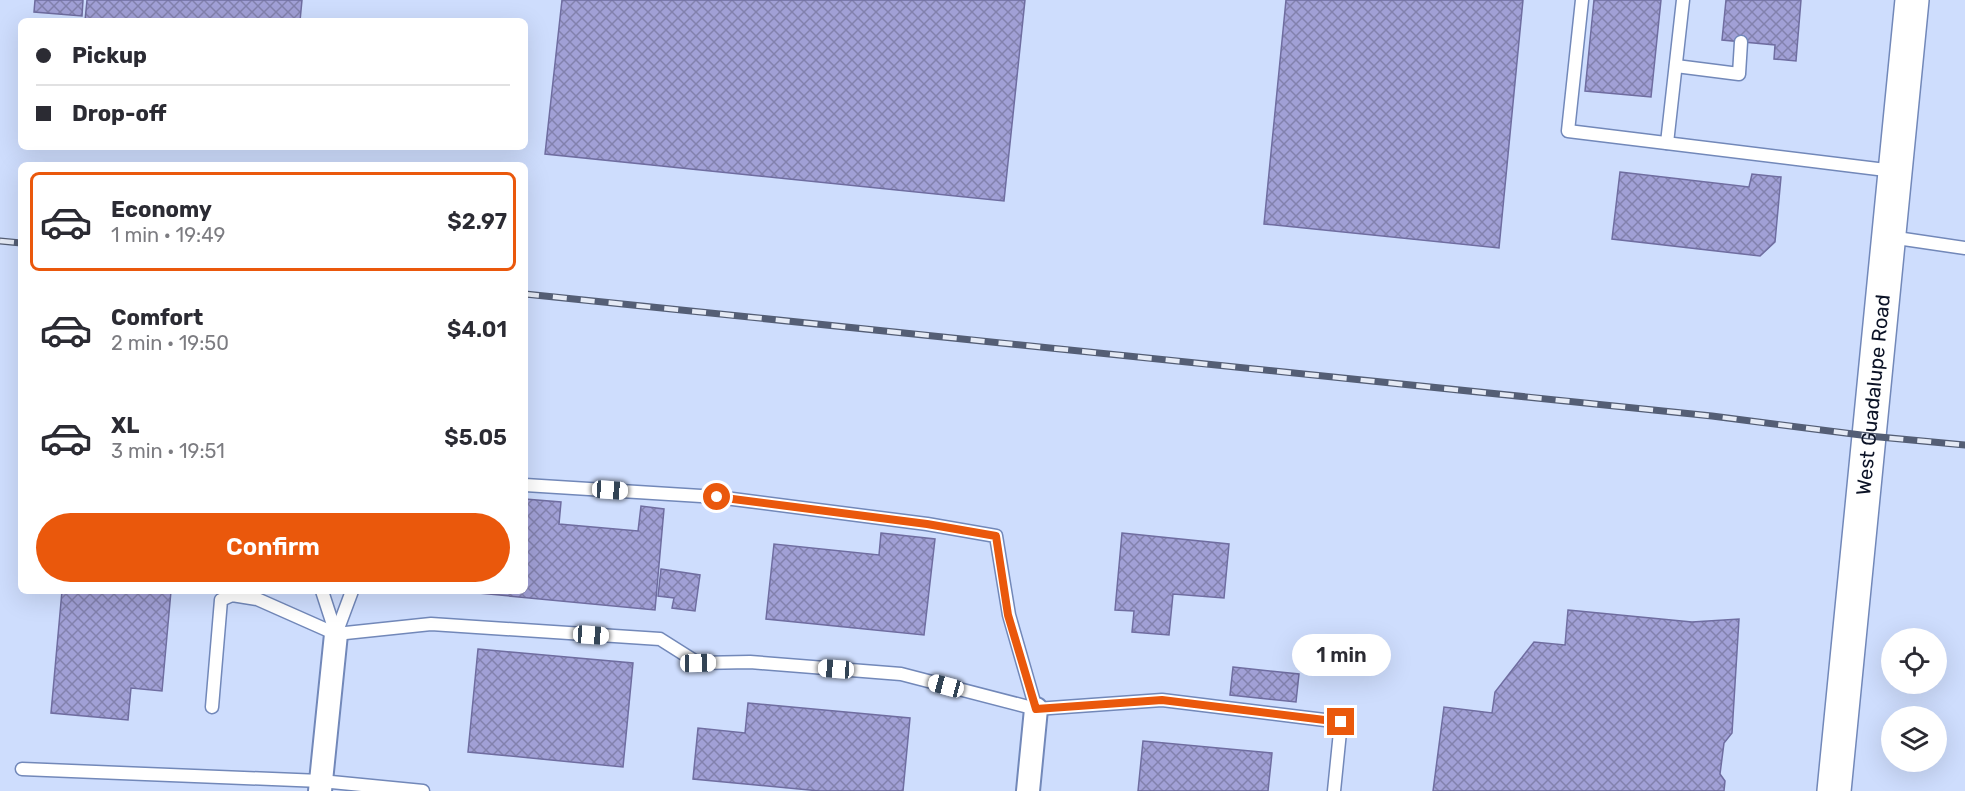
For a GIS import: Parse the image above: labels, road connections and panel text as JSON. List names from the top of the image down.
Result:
{
  "streets": {
    "main road": ["West Guadalupe Road"]
  },
  "page": {
    "banner": ["Pickup", "Drop-off"],
    "list": [
      {
        "name": "Economy",
        "note": "1 min · 19:49",
        "value": "$2.97"
      },
      {
        "name": "Comfort",
        "note": "2 min · 19:50",
        "value": "$4.01"
      },
      {
        "name": "XL",
        "note": "3 min · 19:51",
        "value": "$5.05"
      }
    ],
    "buttons": "Confirm",
    "bubble": "1 min"
  }
}
